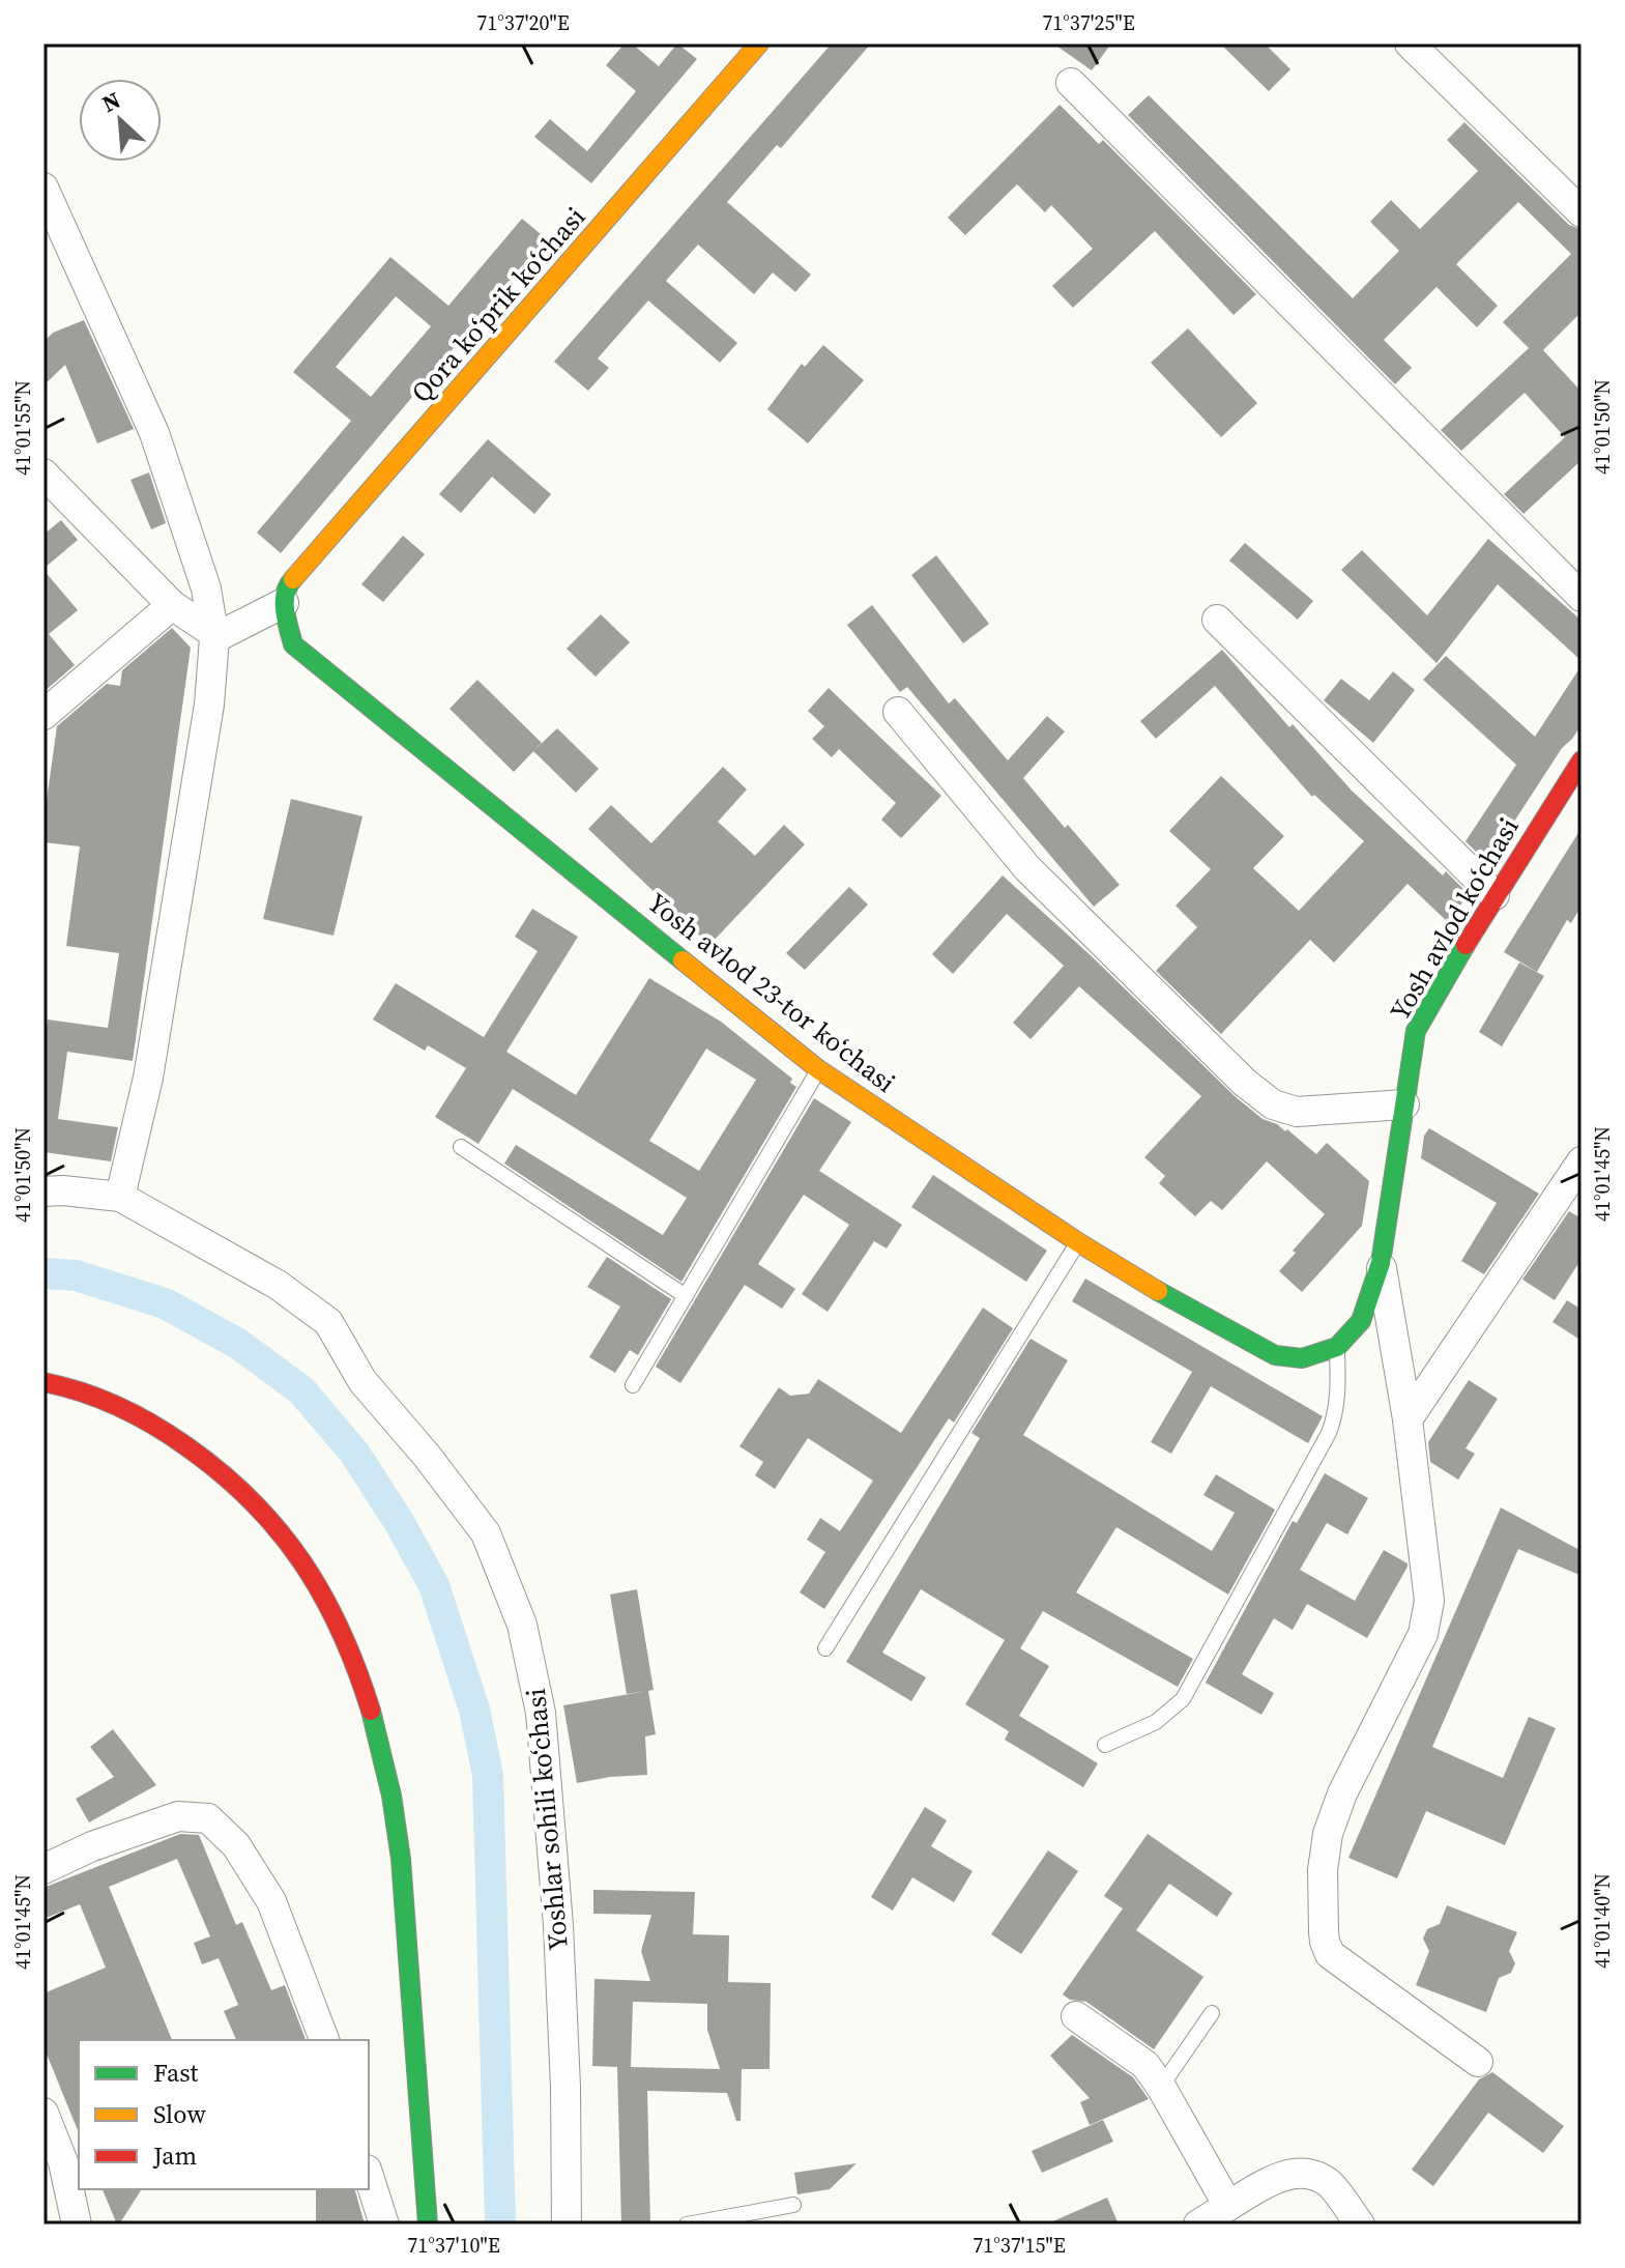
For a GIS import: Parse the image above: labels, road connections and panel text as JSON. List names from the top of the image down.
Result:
{
  "streets": {
    "street": [
      "Qora koʻprik koʻchasi",
      "Yosh avlod koʻchasi",
      "Yosh avlod 23-tor koʻchasi",
      "Yoshlar sohili koʻchasi"
    ]
  },
  "crossings": [
    ["Qora koʻprik koʻchasi", "Yosh avlod 23-tor koʻchasi"]
  ],
  "legend": ["Fast", "Slow", "Jam"],
  "north": "top left",
  "coordinates": [
    "71°37'20\"E",
    "71°37'25\"E",
    "41°01'50\"N",
    "41°01'55\"N",
    "41°01'45\"N",
    "41°01'40\"N",
    "71°37'10\"E",
    "71°37'15\"E"
  ]
}
